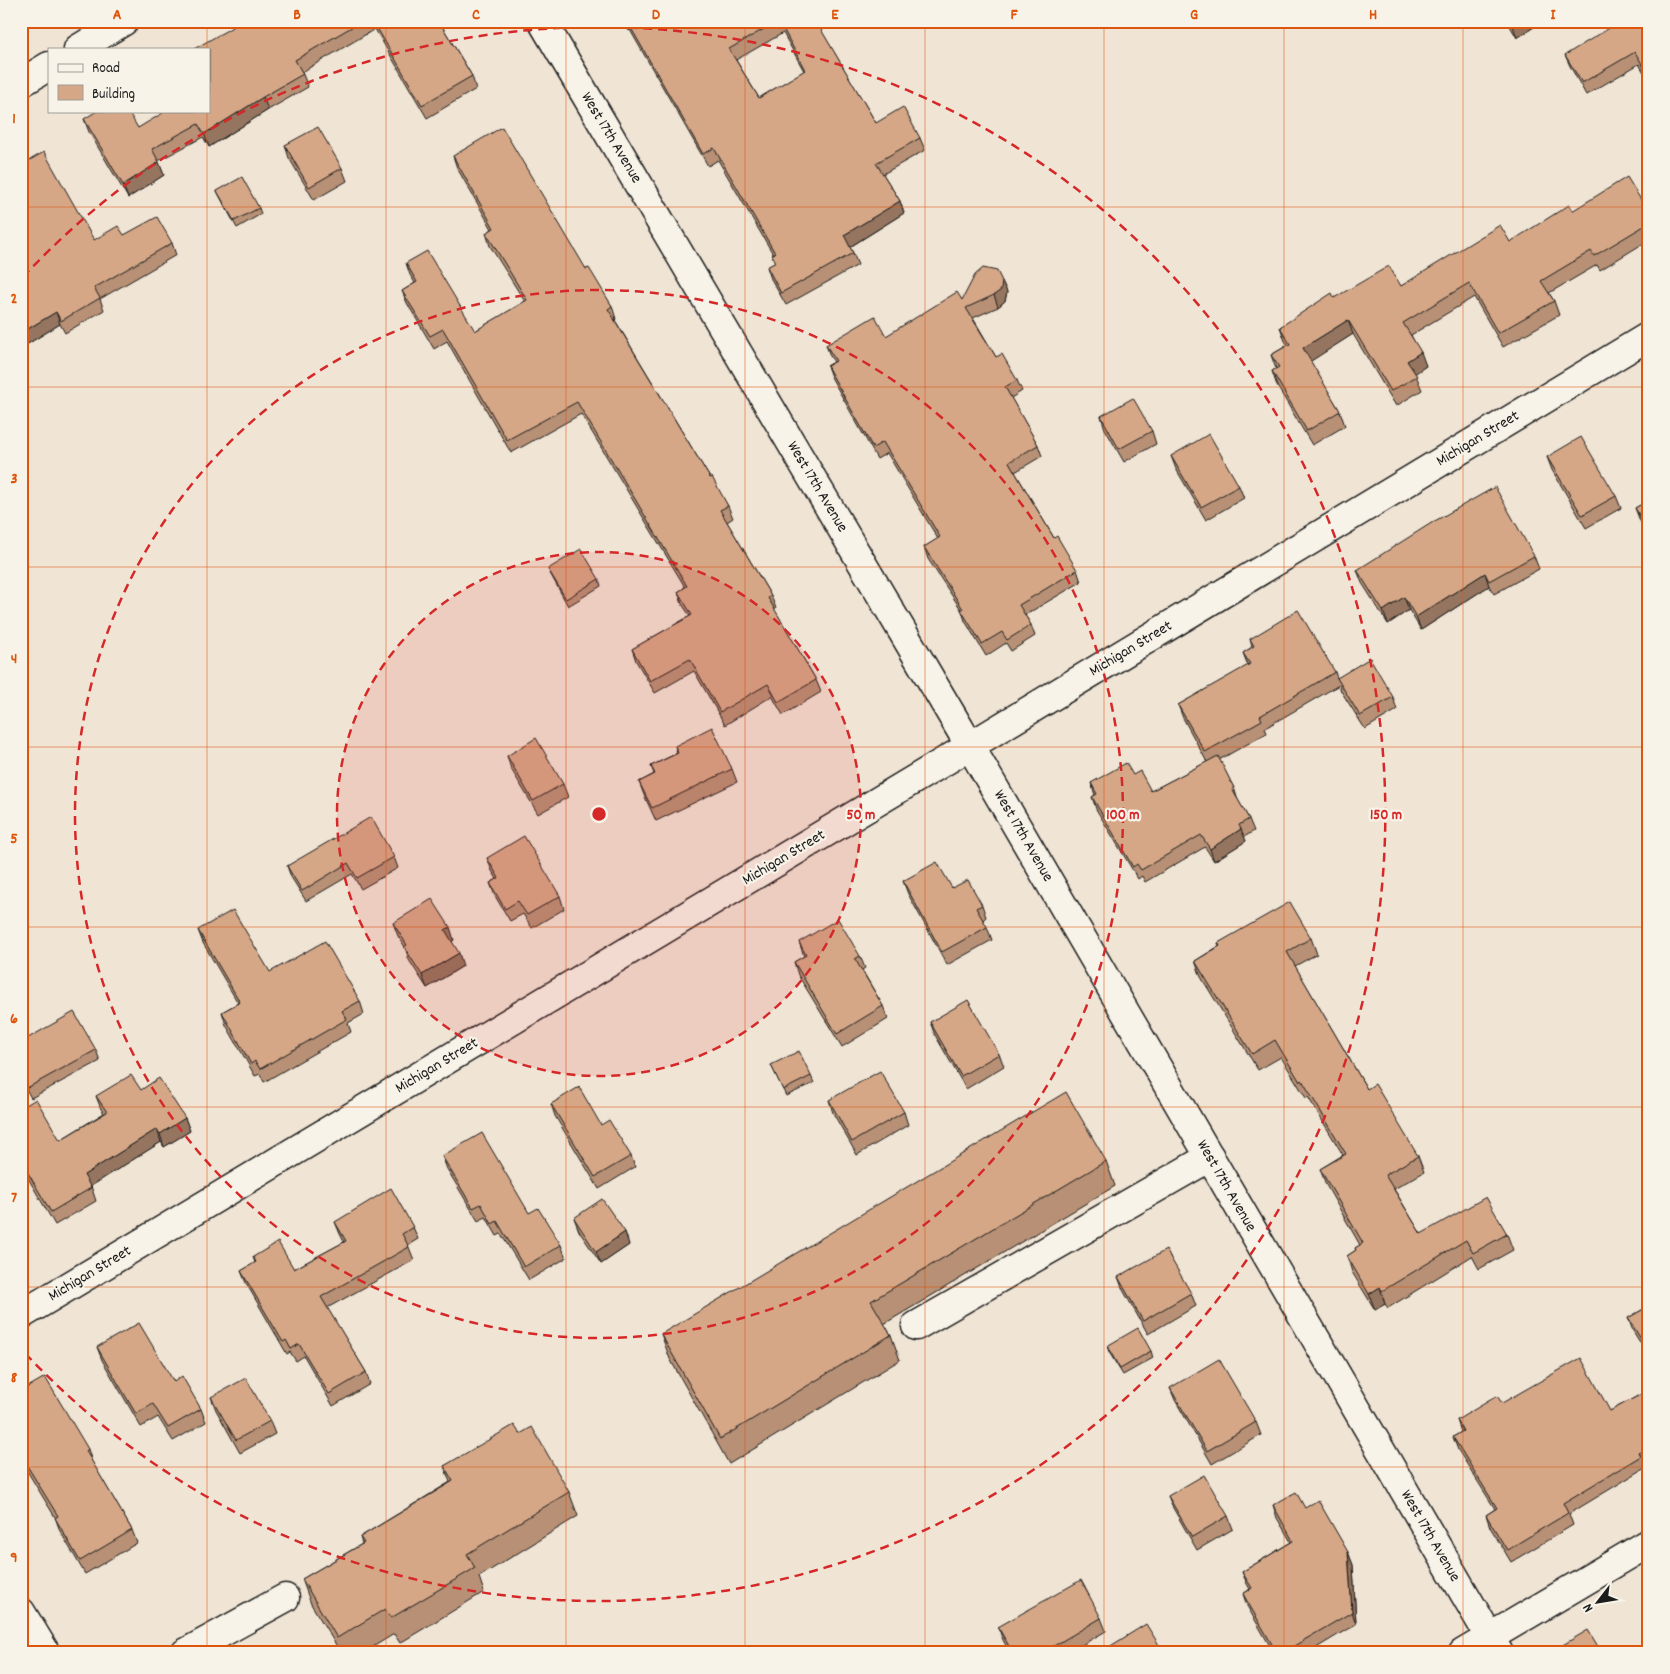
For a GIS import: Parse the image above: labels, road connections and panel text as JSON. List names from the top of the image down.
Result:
{
  "streets": {
    "street": ["West 17th Avenue", "Michigan Street"]
  },
  "crossings": [
    ["West 17th Avenue", "Michigan Street"]
  ],
  "legend": ["Road", "Building"],
  "north": "bottom left",
  "grid": {
    "columns": [
      "A",
      "B",
      "C",
      "D",
      "E",
      "F",
      "G",
      "H",
      "I"
    ],
    "rows": [
      "1",
      "2",
      "3",
      "4",
      "5",
      "6",
      "7",
      "8",
      "9"
    ]
  },
  "rings": ["50 m", "100 m", "150 m"]
}
